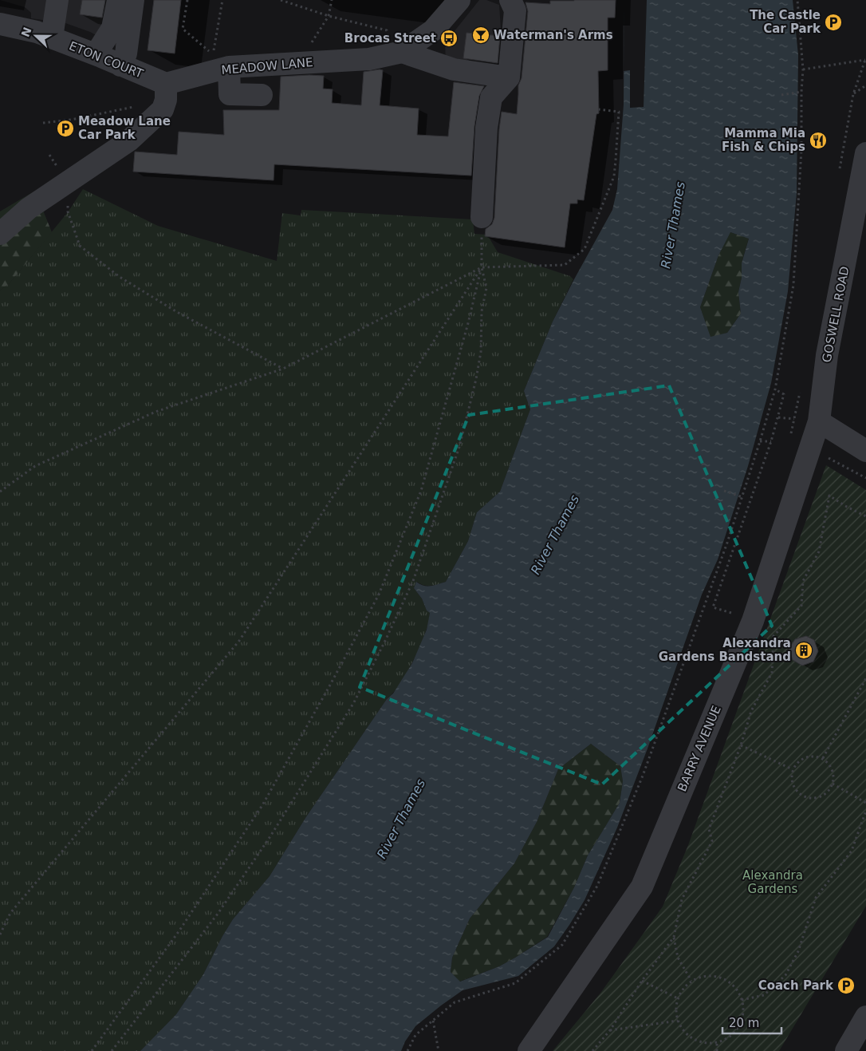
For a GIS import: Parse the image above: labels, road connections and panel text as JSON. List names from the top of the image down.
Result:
{
  "streets": {
    "street": [
      "ETON COURT",
      "MEADOW LANE",
      "GOSWELL ROAD",
      "BARRY AVENUE"
    ]
  },
  "crossings": [
    ["ETON COURT", "MEADOW LANE"],
    ["GOSWELL ROAD", "BARRY AVENUE"]
  ],
  "water": ["River Thames"],
  "parks": ["Alexandra Gardens"],
  "places": {
    "parking": ["The Castle Car Park", "Meadow Lane Car Park", "Coach Park"],
    "bar": ["Waterman's Arms"],
    "bus stop": ["Brocas Street"],
    "restaurant": ["Mamma Mia Fish & Chips"],
    "building": ["Alexandra Gardens Bandstand"]
  },
  "scale_bar": "20 m",
  "north": "left"
}
